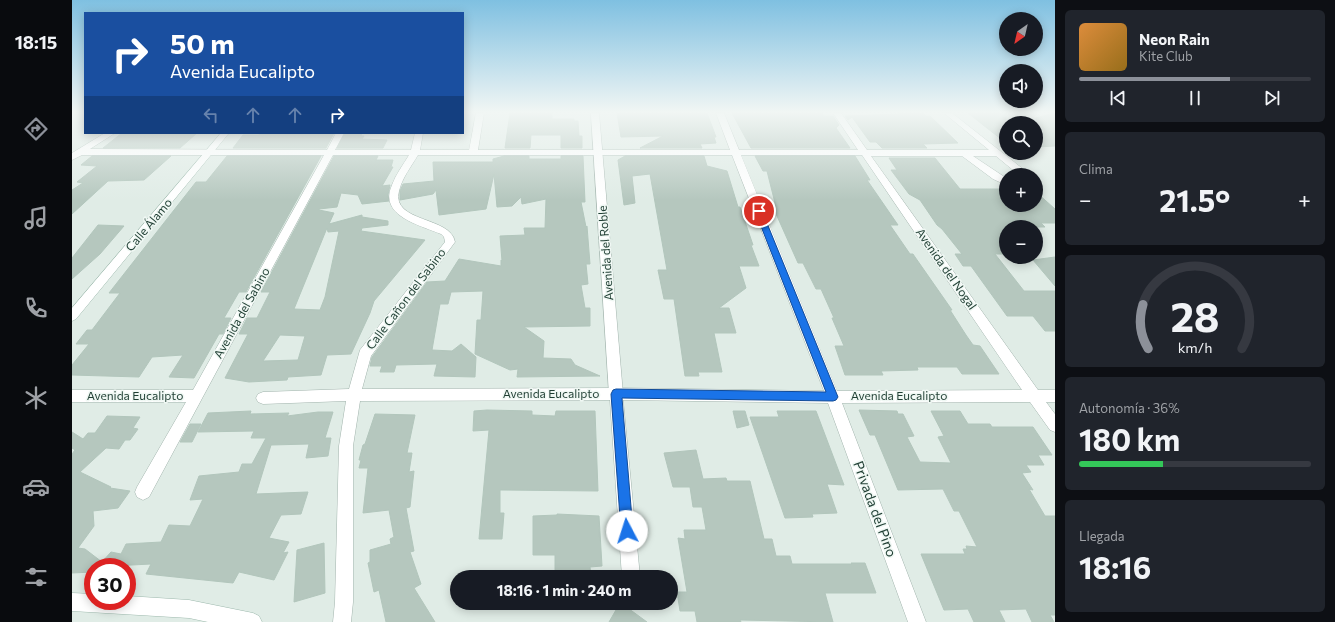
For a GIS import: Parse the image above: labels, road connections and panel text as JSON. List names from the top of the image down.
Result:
{
  "streets": {
    "street": [
      "Calle Álamo",
      "Avenida del Roble",
      "Avenida del Nogal",
      "Calle Cañon del Sabino",
      "Avenida del Sabino",
      "Avenida Eucalipto",
      "Privada del Pino"
    ]
  },
  "crossings": [
    ["Avenida del Roble", "Avenida Eucalipto"],
    ["Avenida del Nogal", "Avenida Eucalipto"],
    ["Calle Cañon del Sabino", "Avenida Eucalipto"],
    ["Avenida del Sabino", "Avenida Eucalipto"],
    ["Avenida Eucalipto", "Privada del Pino"]
  ],
  "north": "bottom left",
  "page": {
    "tabs": "18:15",
    "map_buttons": ["+", "−"],
    "turn": ["50 m", "Avenida Eucalipto"],
    "song": ["Neon Rain", "Kite Club"],
    "tile": [
      "Clima",
      ["Autonomía · 36%", "180 km"],
      ["Llegada", "18:16"]
    ],
    "heat": ["−", "21.5°", "+"],
    "limit": "30",
    "trip": "18:16 · 1 min · 240 m",
    "gauge": ["28", "km/h"]
  }
}
